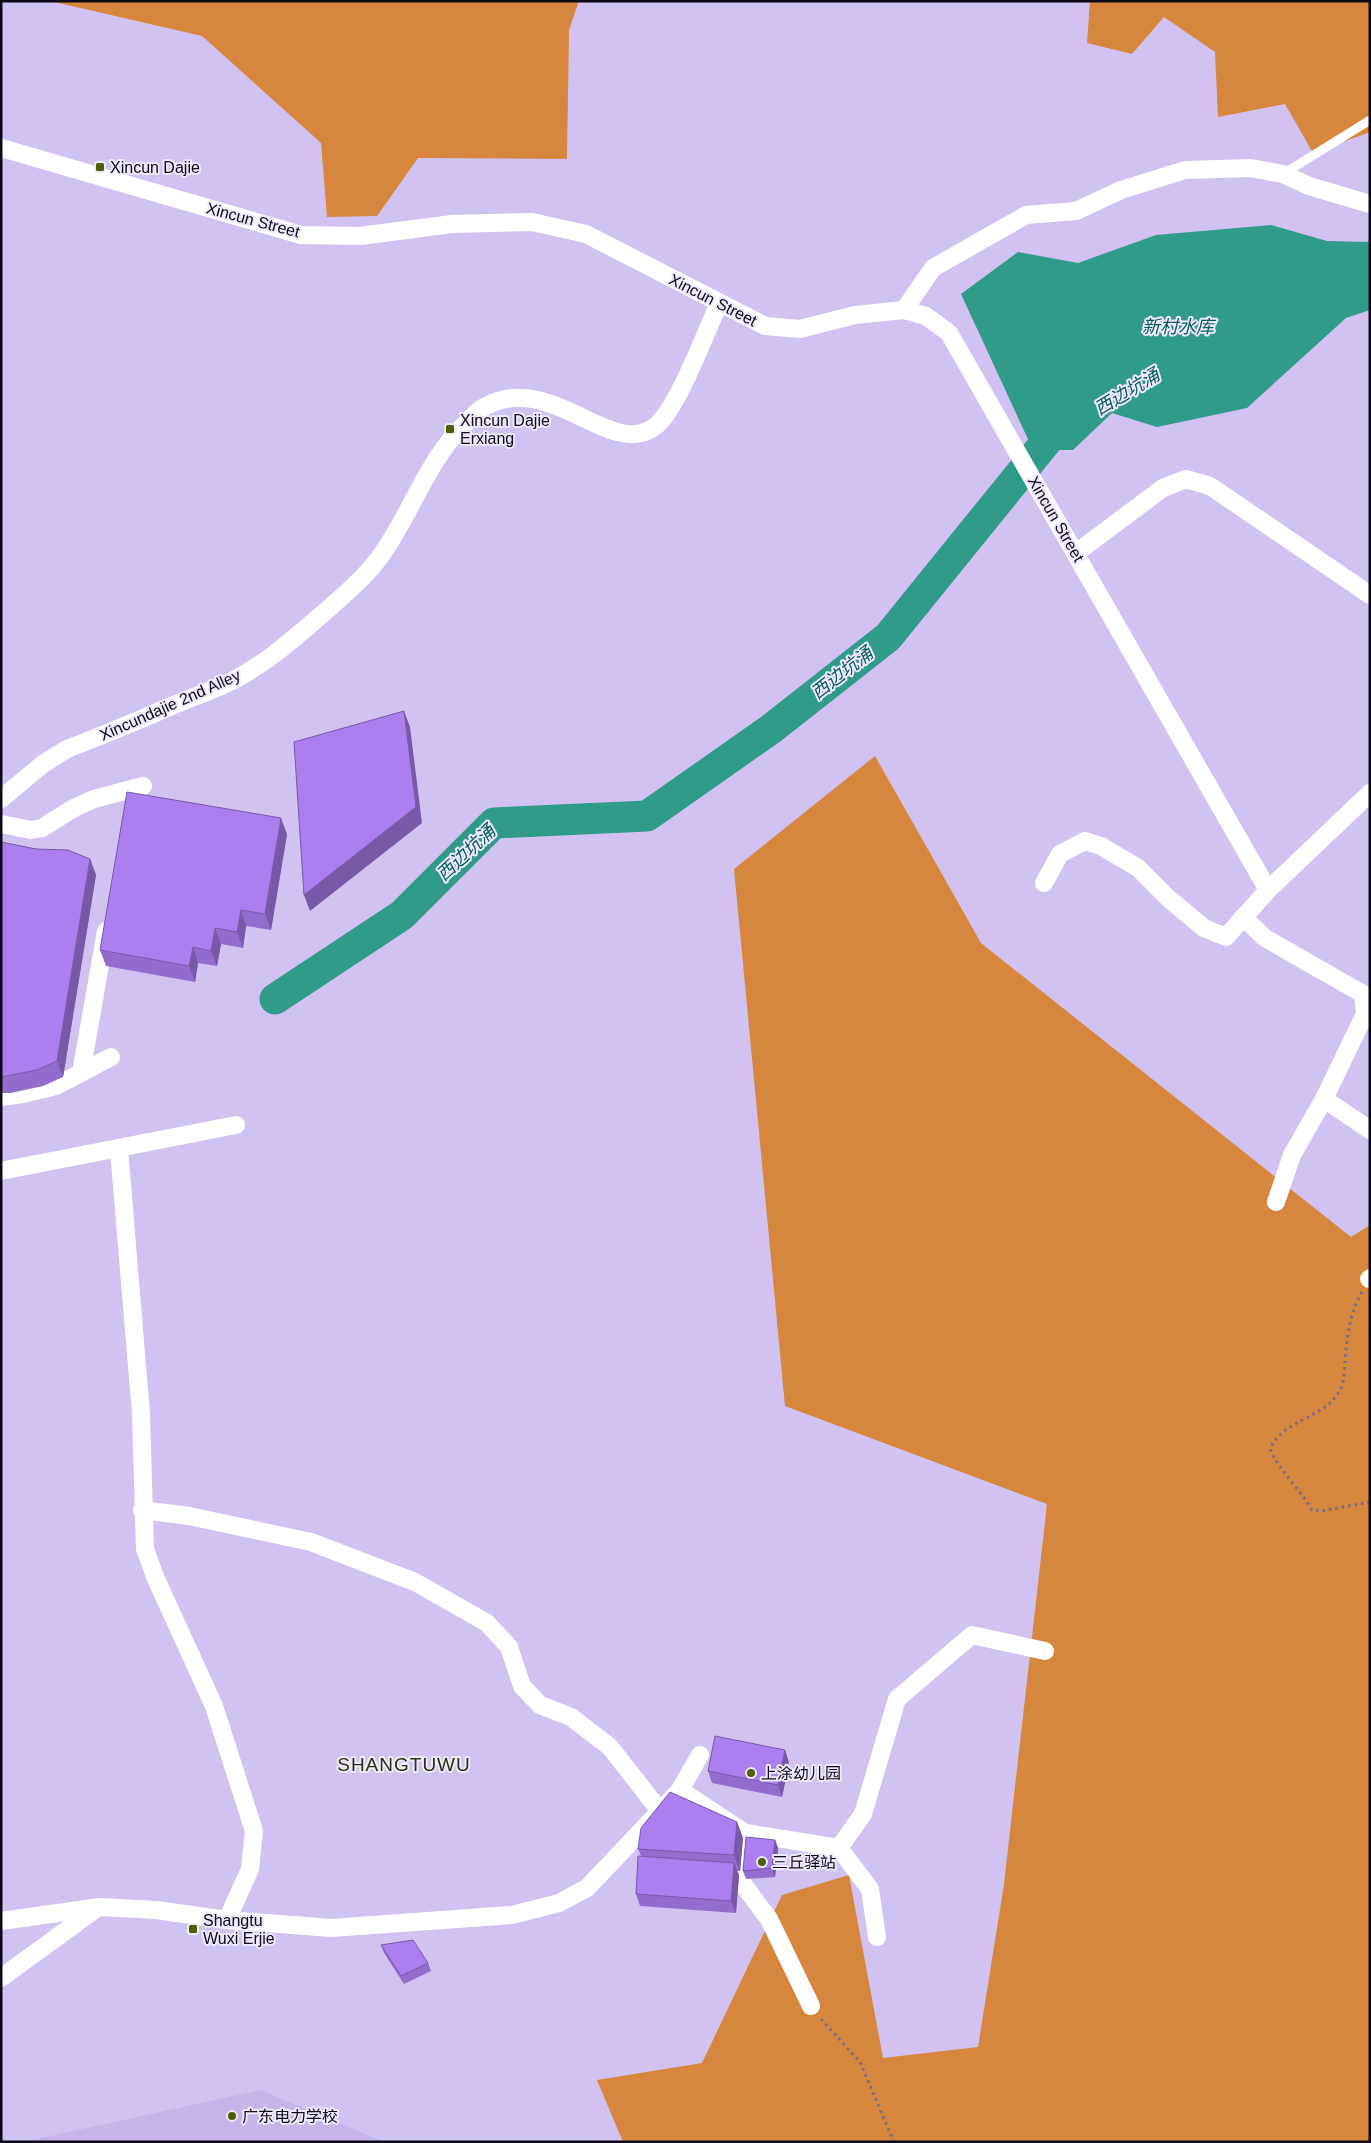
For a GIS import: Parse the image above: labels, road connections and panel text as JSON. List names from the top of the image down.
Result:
{
  "streets": {
    "street": ["Xincun Street", "Xincundajie 2nd Alley"]
  },
  "crossings": [
    ["Xincun Street", "Xincundajie 2nd Alley"]
  ],
  "districts": ["SHANGTUWU"],
  "water": ["新村水库", "西边坑涌"],
  "places": {
    "transit": ["Xincun Dajie", "Xincun Dajie Erxiang", "Shangtu Wuxi Erjie"],
    "other": ["上涂幼儿园", "三丘驿站", "广东电力学校"]
  }
}
